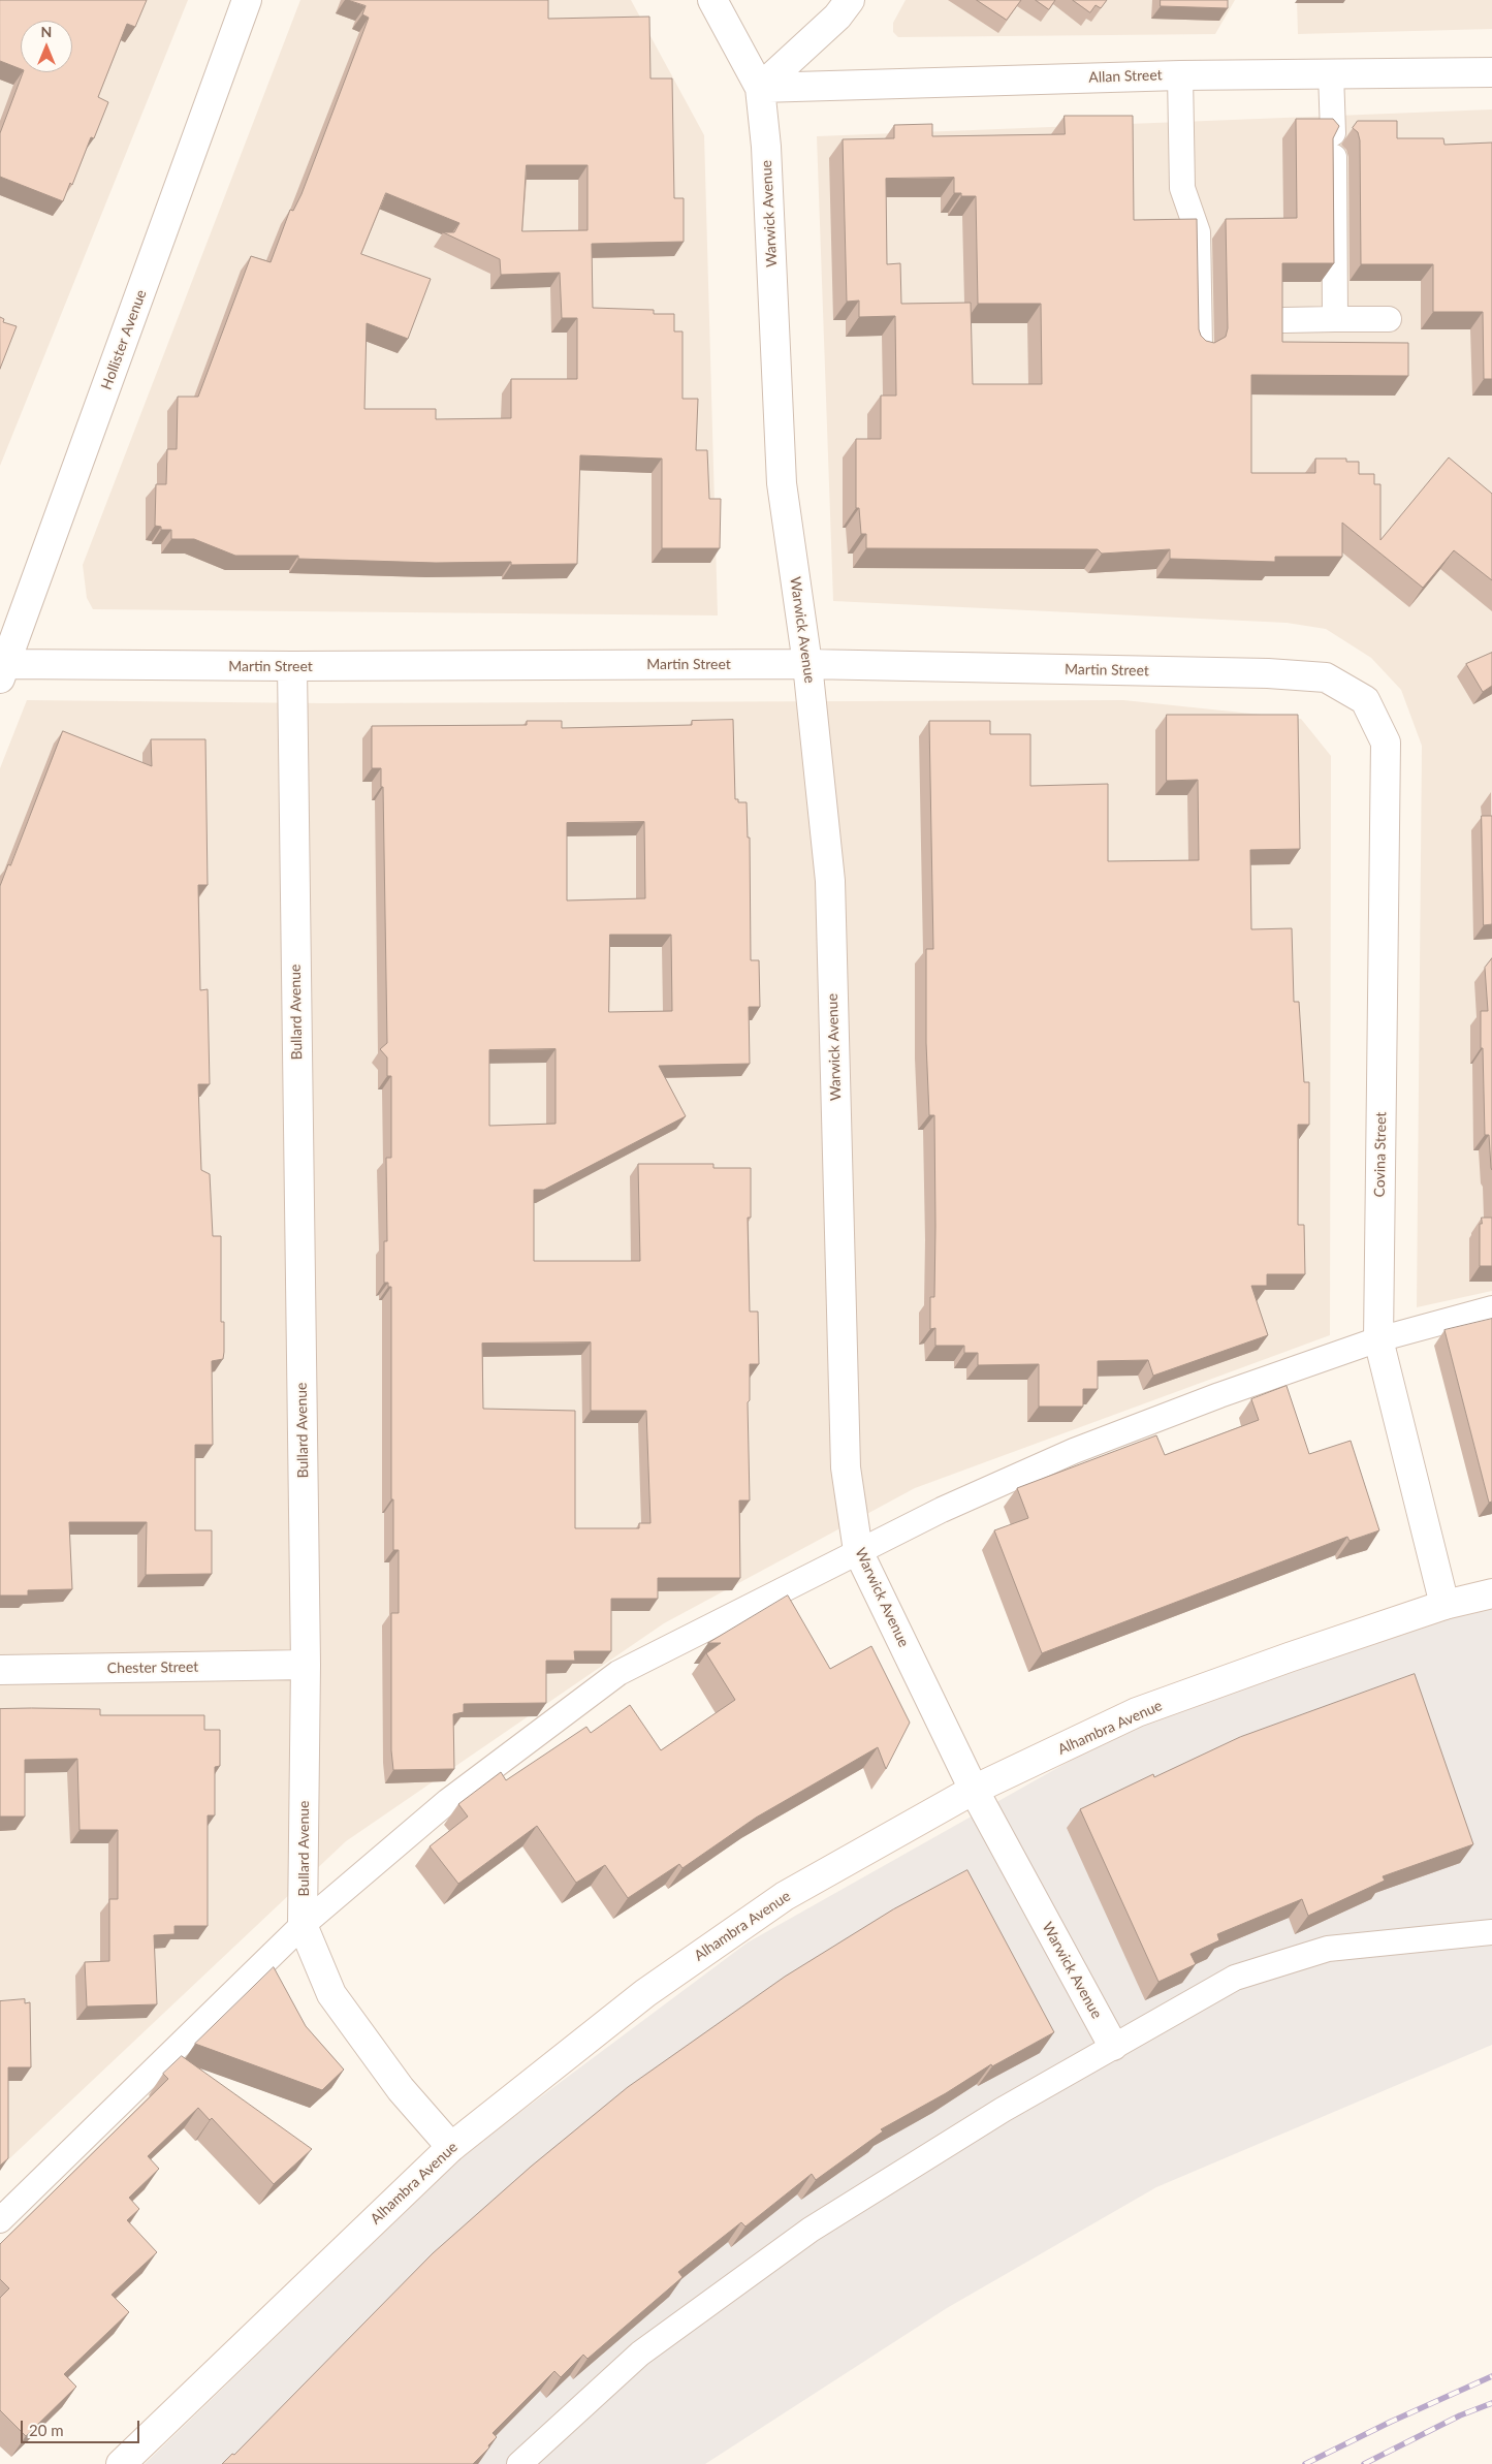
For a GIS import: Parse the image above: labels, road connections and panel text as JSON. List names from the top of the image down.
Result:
{
  "streets": {
    "street": [
      "Allan Street",
      "Warwick Avenue",
      "Hollister Avenue",
      "Martin Street",
      "Bullard Avenue",
      "Covina Street",
      "Chester Street",
      "Alhambra Avenue"
    ]
  },
  "crossings": [
    ["Allan Street", "Warwick Avenue"],
    ["Warwick Avenue", "Martin Street"],
    ["Warwick Avenue", "Alhambra Avenue"],
    ["Hollister Avenue", "Martin Street"],
    ["Martin Street", "Bullard Avenue"],
    ["Martin Street", "Covina Street"],
    ["Bullard Avenue", "Chester Street"],
    ["Bullard Avenue", "Alhambra Avenue"],
    ["Covina Street", "Alhambra Avenue"]
  ],
  "scale_bar": "20 m",
  "north": "top"
}
